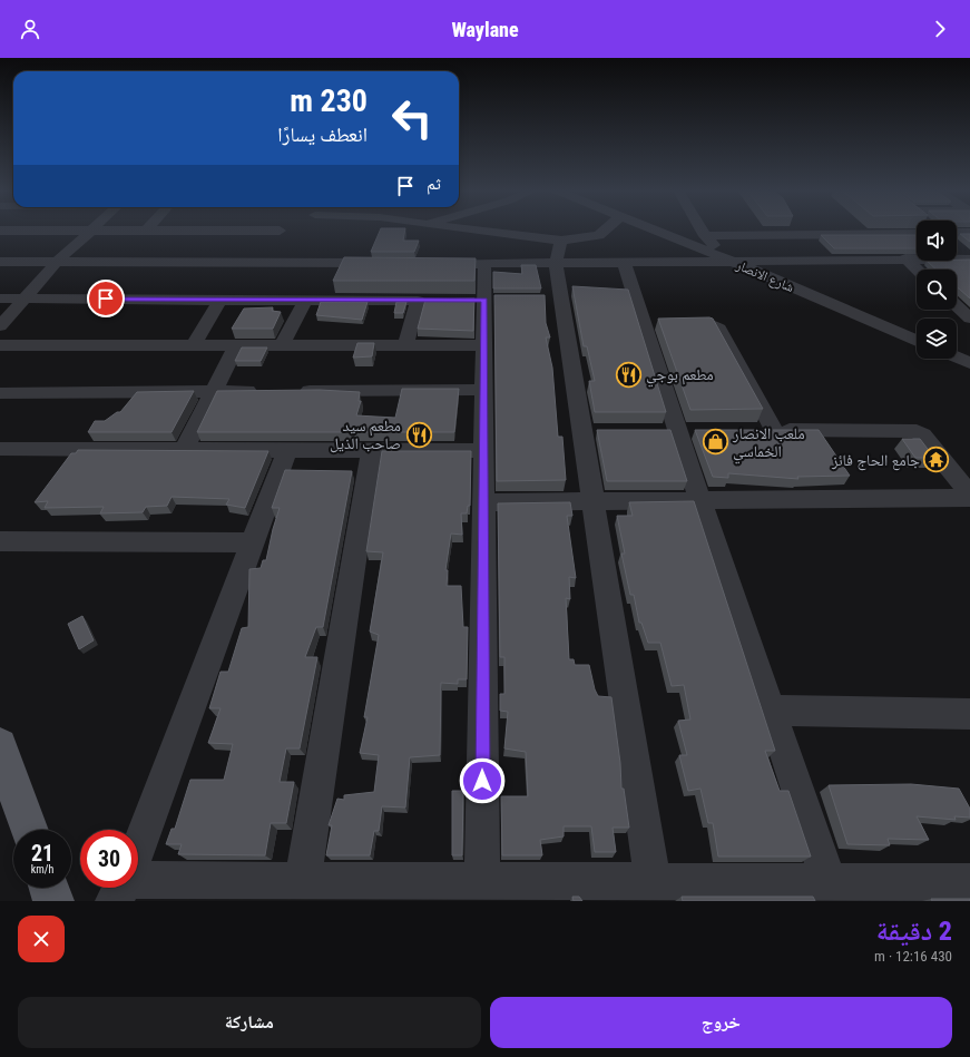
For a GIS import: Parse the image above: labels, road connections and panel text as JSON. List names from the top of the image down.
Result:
{
  "streets": {
    "street": ["شارع الانصار"]
  },
  "places": {
    "restaurant": ["مطعم بوجي", "مطعم سيد صاحب الذيل"],
    "shop": ["ملعب الانصار الخماسي"],
    "temple": ["جامع الحاج فائز"]
  },
  "page": {
    "header": "Waylane",
    "turn": ["230 m", "انعطف يسارًا"],
    "then": "ثم",
    "speed": "21 km/h",
    "limit": "30",
    "heading": ["2 دقيقة", "430 m · 12:16"],
    "buttons": ["خروج", "مشاركة"]
  }
}
